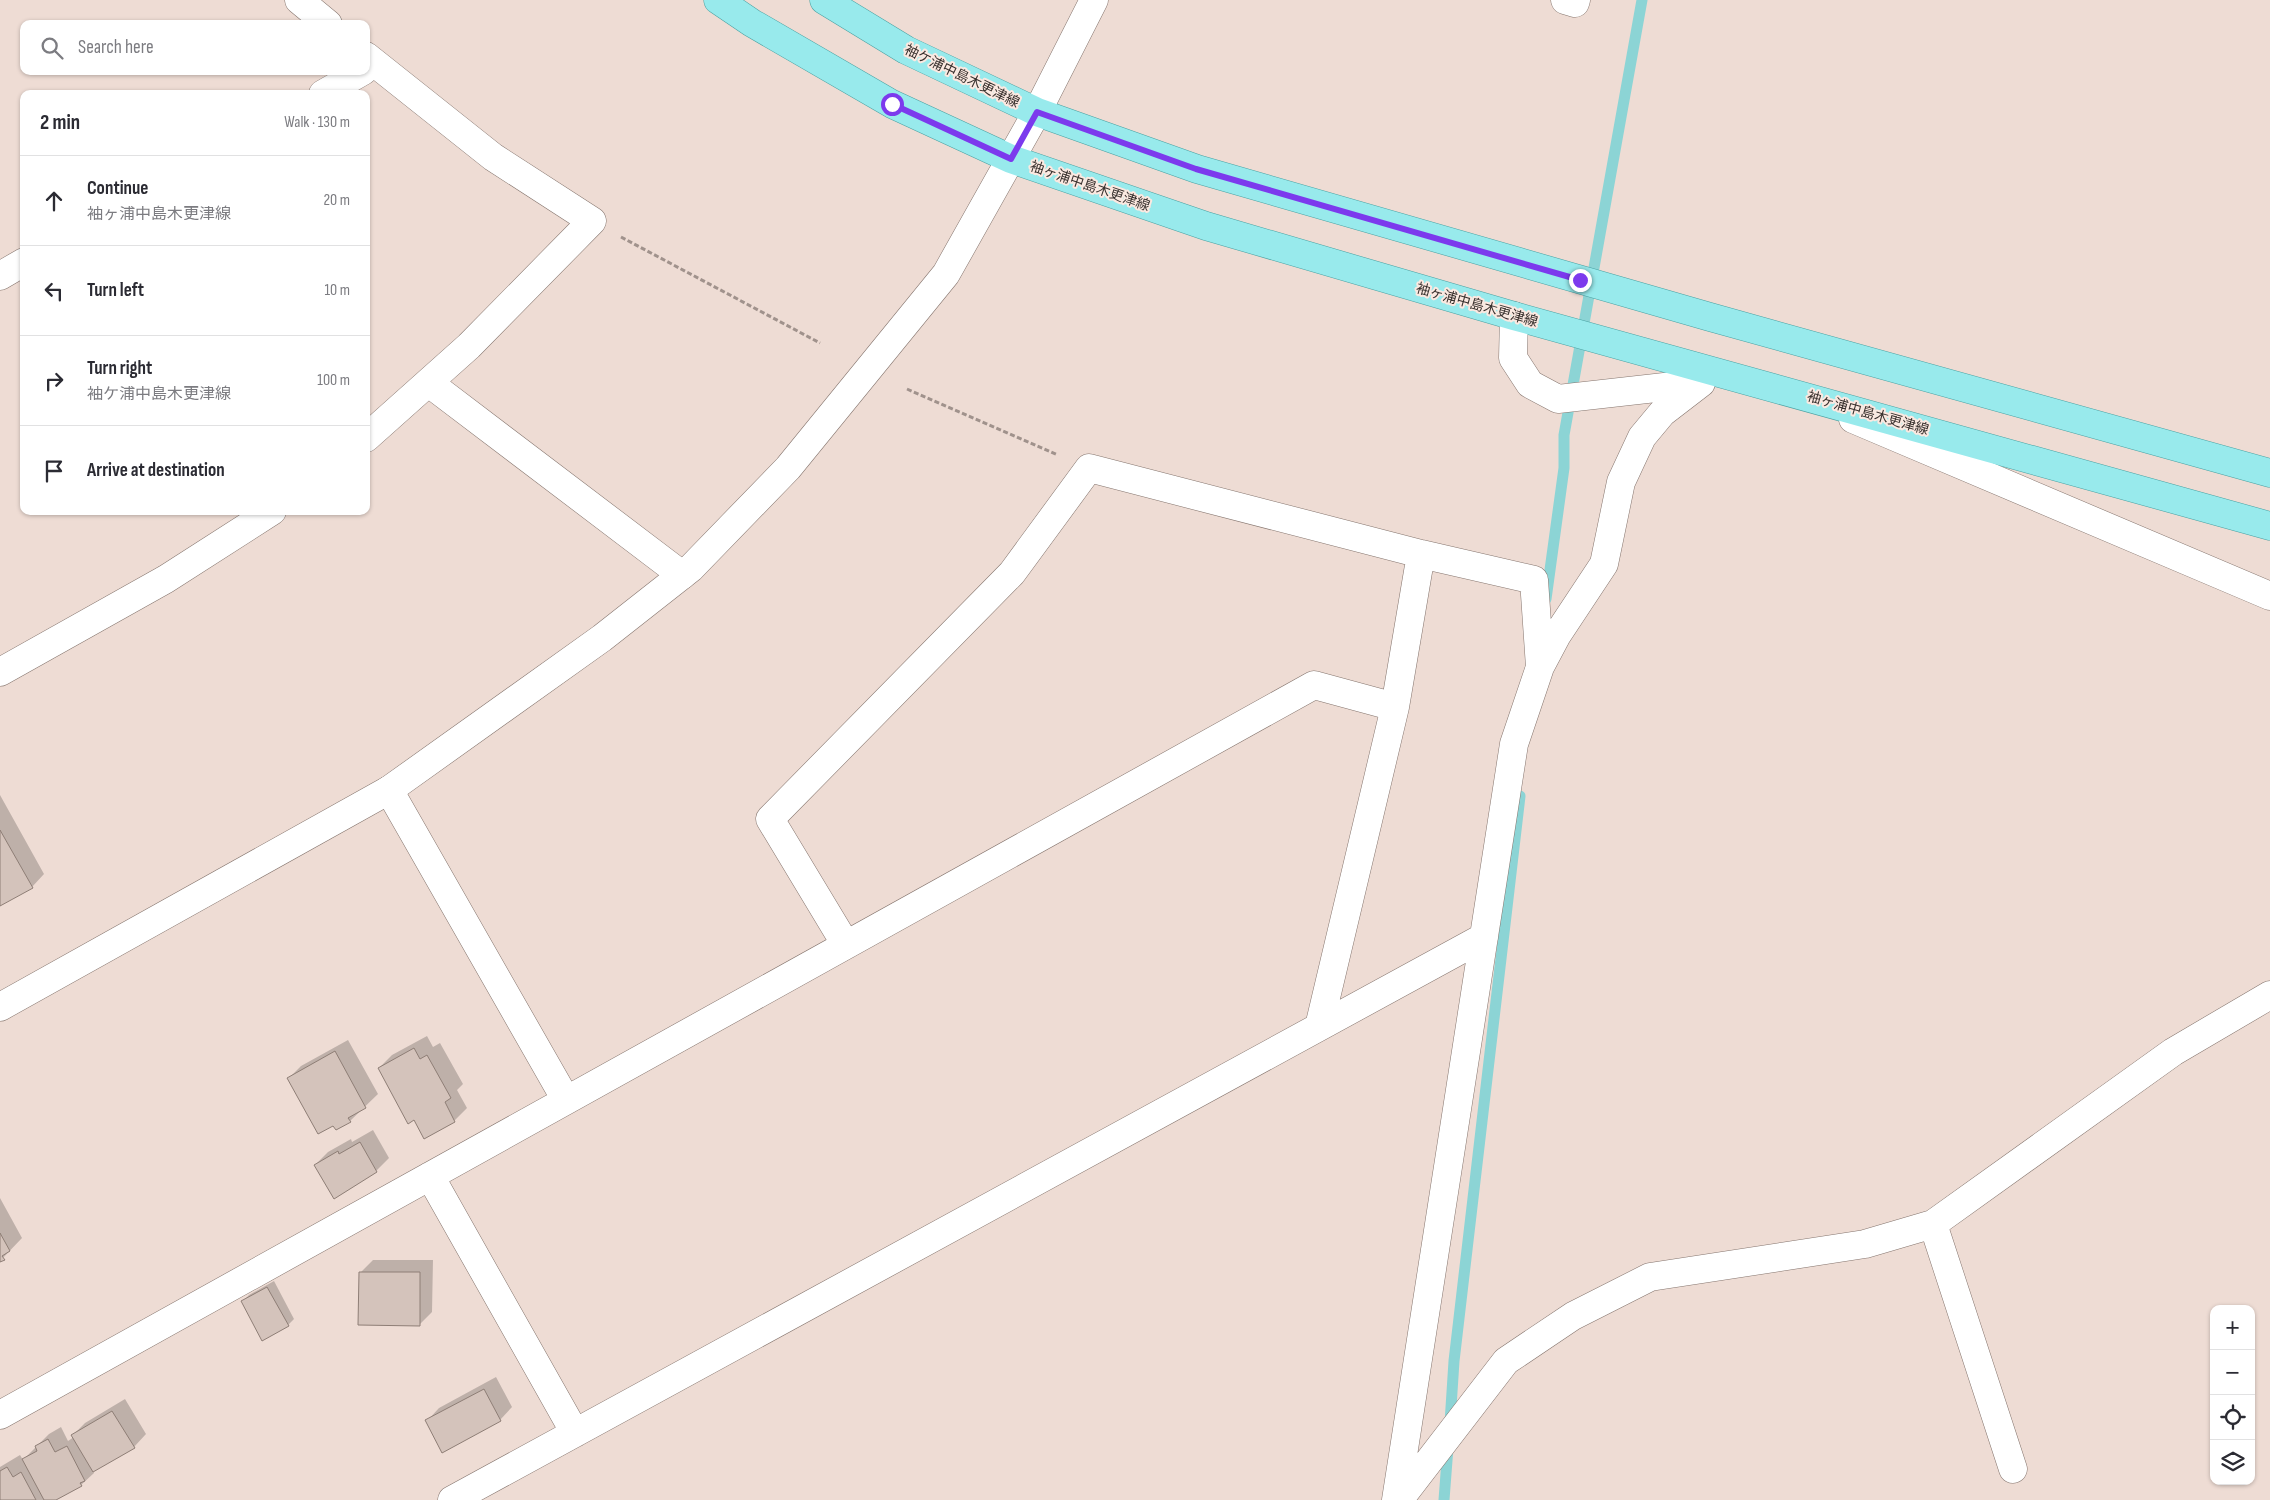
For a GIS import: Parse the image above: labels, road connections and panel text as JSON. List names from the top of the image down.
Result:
{
  "streets": {
    "main road": ["袖ケ浦中島木更津線", "袖ヶ浦中島木更津線"]
  },
  "page": {
    "search": "Search here",
    "heading": ["2 min", "Walk · 130 m"],
    "list": [
      ["Continue", "袖ヶ浦中島木更津線", "20 m"],
      ["Turn left", "10 m"],
      ["Turn right", "袖ケ浦中島木更津線", "100 m"],
      "Arrive at destination"
    ],
    "map_buttons": ["+", "−"]
  }
}
